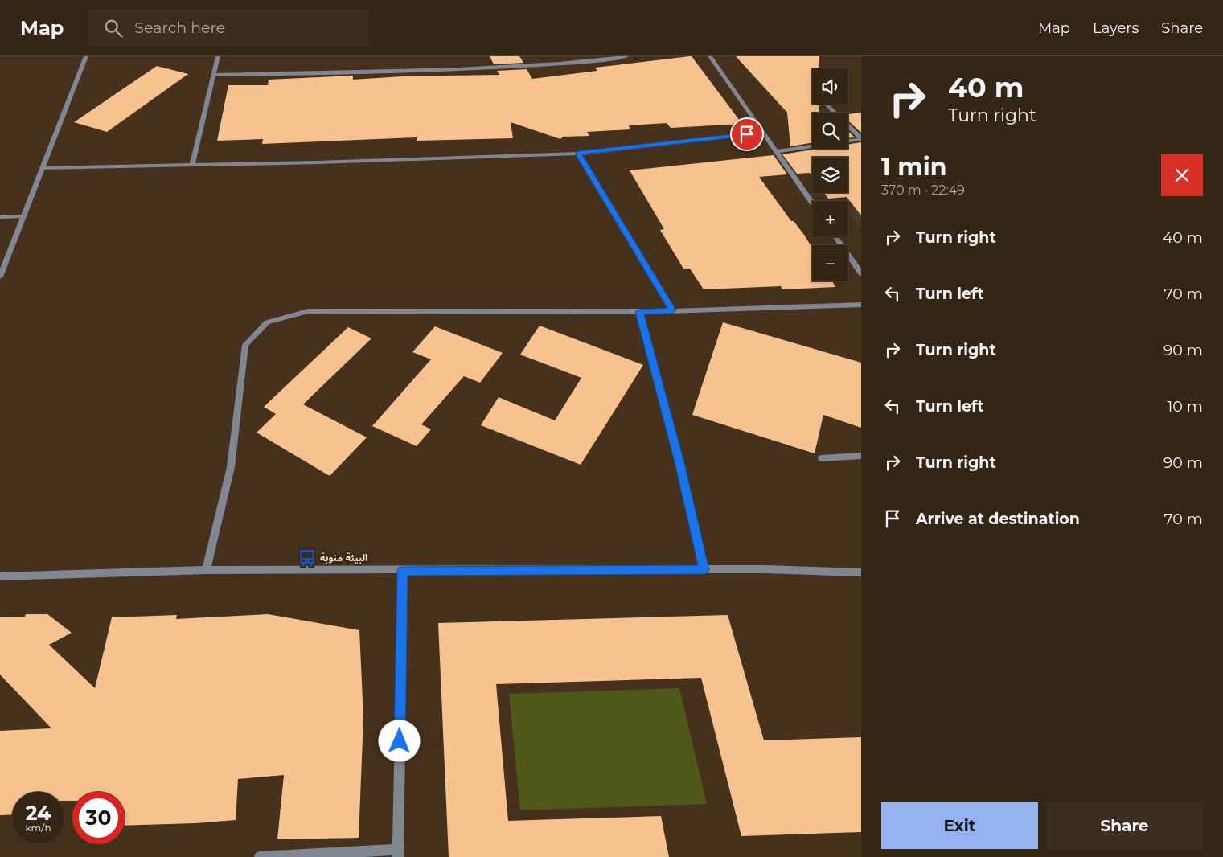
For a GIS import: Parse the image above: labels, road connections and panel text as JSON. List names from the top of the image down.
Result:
{
  "places": {
    "bus stop": ["البيئة منوبة"]
  },
  "page": {
    "header": "Map",
    "search": "Search here",
    "nav": ["Map", "Layers", "Share"],
    "turn": ["40 m", "Turn right"],
    "map_buttons": ["+", "−"],
    "heading": ["1 min", "370 m · 22:49"],
    "list": [
      {
        "name": "Turn right",
        "value": "40 m"
      },
      {
        "name": "Turn left",
        "value": "70 m"
      },
      {
        "name": "Turn right",
        "value": "90 m"
      },
      {
        "name": "Turn left",
        "value": "10 m"
      },
      {
        "name": "Turn right",
        "value": "90 m"
      },
      {
        "name": "Arrive at destination",
        "value": "70 m"
      }
    ],
    "speed": "24 km/h",
    "limit": "30",
    "buttons": ["Exit", "Share"]
  }
}
